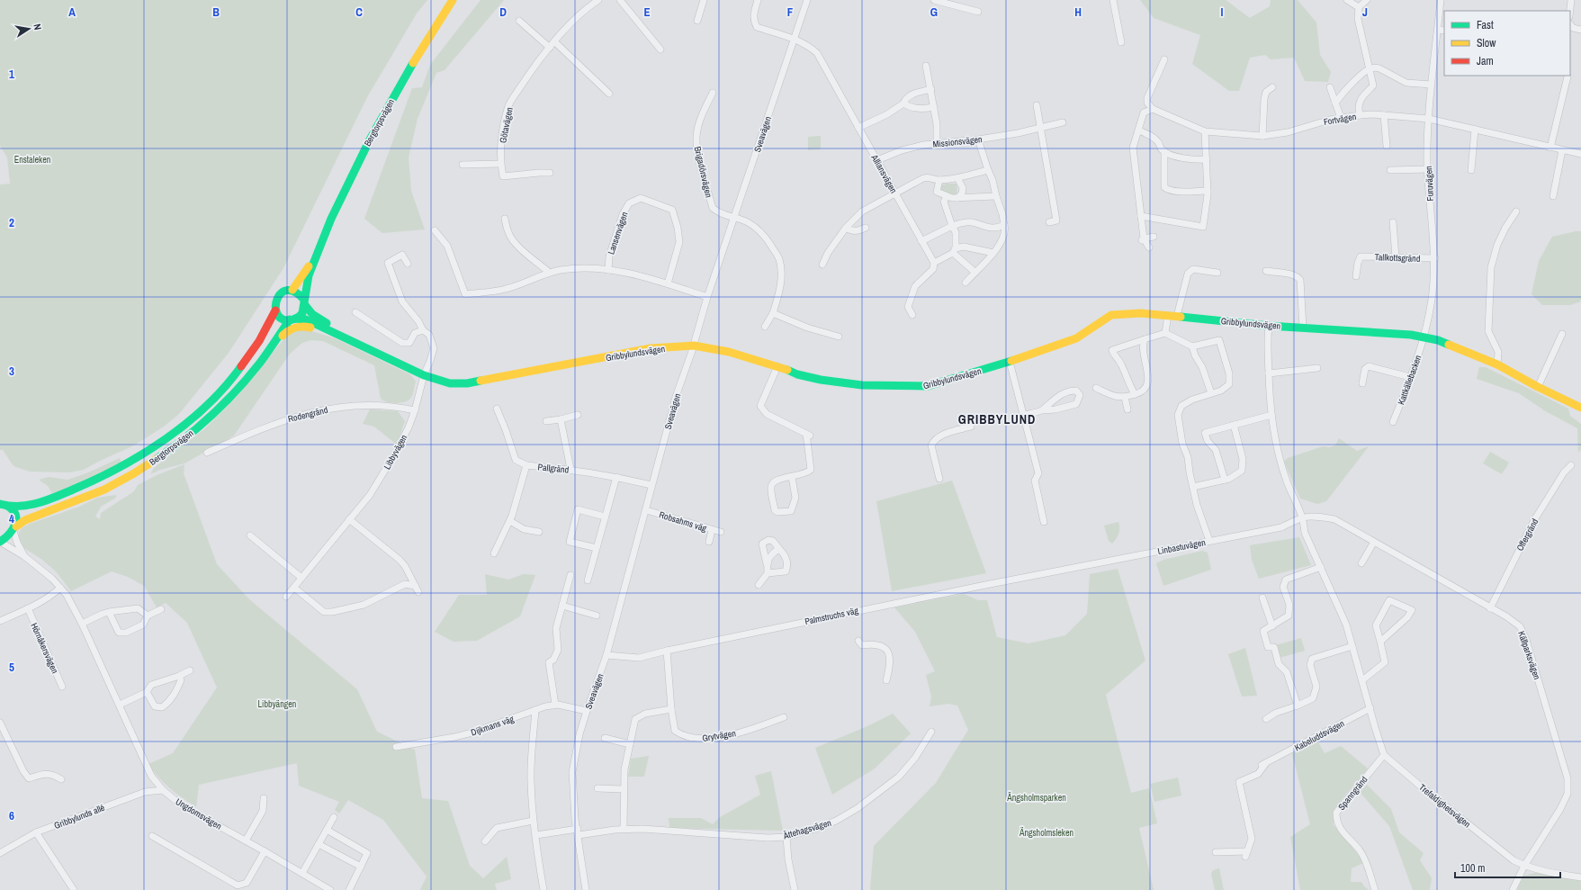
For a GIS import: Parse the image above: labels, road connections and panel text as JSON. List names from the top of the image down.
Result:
{
  "streets": {
    "street": [
      "Fortvägen",
      "Bergtorpsvägen",
      "Götavägen",
      "Sveavägen",
      "Missionsvägen",
      "Brigadörsvägen",
      "Alliansvägen",
      "Furuvägen",
      "Lansenvägen",
      "Tallkottsgränd",
      "Gribbylundsvägen",
      "Kattkällebacken",
      "Rodengränd",
      "Libbyvägen",
      "Pallgränd",
      "Robsahms väg",
      "Offergränd",
      "Linbastuvägen",
      "Palmstruchs väg",
      "Hörnåkersvägen",
      "Källparksvägen",
      "Dijkmans väg",
      "Grytvägen",
      "Kabeluddsvägen",
      "Spanngränd",
      "Trefaldighetsvägen",
      "Ungdomsvägen",
      "Gribbylunds allé",
      "Ättehagsvägen"
    ]
  },
  "crossings": [
    ["Fortvägen", "Furuvägen"],
    ["Bergtorpsvägen", "Gribbylundsvägen"],
    ["Bergtorpsvägen", "Ungdomsvägen"],
    ["Sveavägen", "Brigadörsvägen"],
    ["Sveavägen", "Alliansvägen"],
    ["Sveavägen", "Gribbylundsvägen"],
    ["Sveavägen", "Pallgränd"],
    ["Sveavägen", "Robsahms väg"],
    ["Sveavägen", "Palmstruchs väg"],
    ["Sveavägen", "Dijkmans väg"],
    ["Sveavägen", "Ättehagsvägen"],
    ["Missionsvägen", "Alliansvägen"],
    ["Furuvägen", "Tallkottsgränd"],
    ["Furuvägen", "Gribbylundsvägen"],
    ["Furuvägen", "Kattkällebacken"],
    ["Gribbylundsvägen", "Kattkällebacken"],
    ["Gribbylundsvägen", "Libbyvägen"],
    ["Rodengränd", "Libbyvägen"],
    ["Offergränd", "Källparksvägen"],
    ["Linbastuvägen", "Palmstruchs väg"],
    ["Linbastuvägen", "Källparksvägen"],
    ["Palmstruchs väg", "Grytvägen"],
    ["Källparksvägen", "Trefaldighetsvägen"],
    ["Spanngränd", "Trefaldighetsvägen"],
    ["Ungdomsvägen", "Gribbylunds allé"]
  ],
  "districts": ["GRIBBYLUND"],
  "parks": [
    "Enstaleken",
    "Libbyängen",
    "Ängsholmsparken",
    "Ängsholmsleken"
  ],
  "legend": ["Fast", "Slow", "Jam"],
  "scale_bar": "100 m",
  "north": "right",
  "grid": {
    "columns": [
      "A",
      "B",
      "C",
      "D",
      "E",
      "F",
      "G",
      "H",
      "I",
      "J"
    ],
    "rows": [
      "1",
      "2",
      "3",
      "4",
      "5",
      "6"
    ]
  }
}
